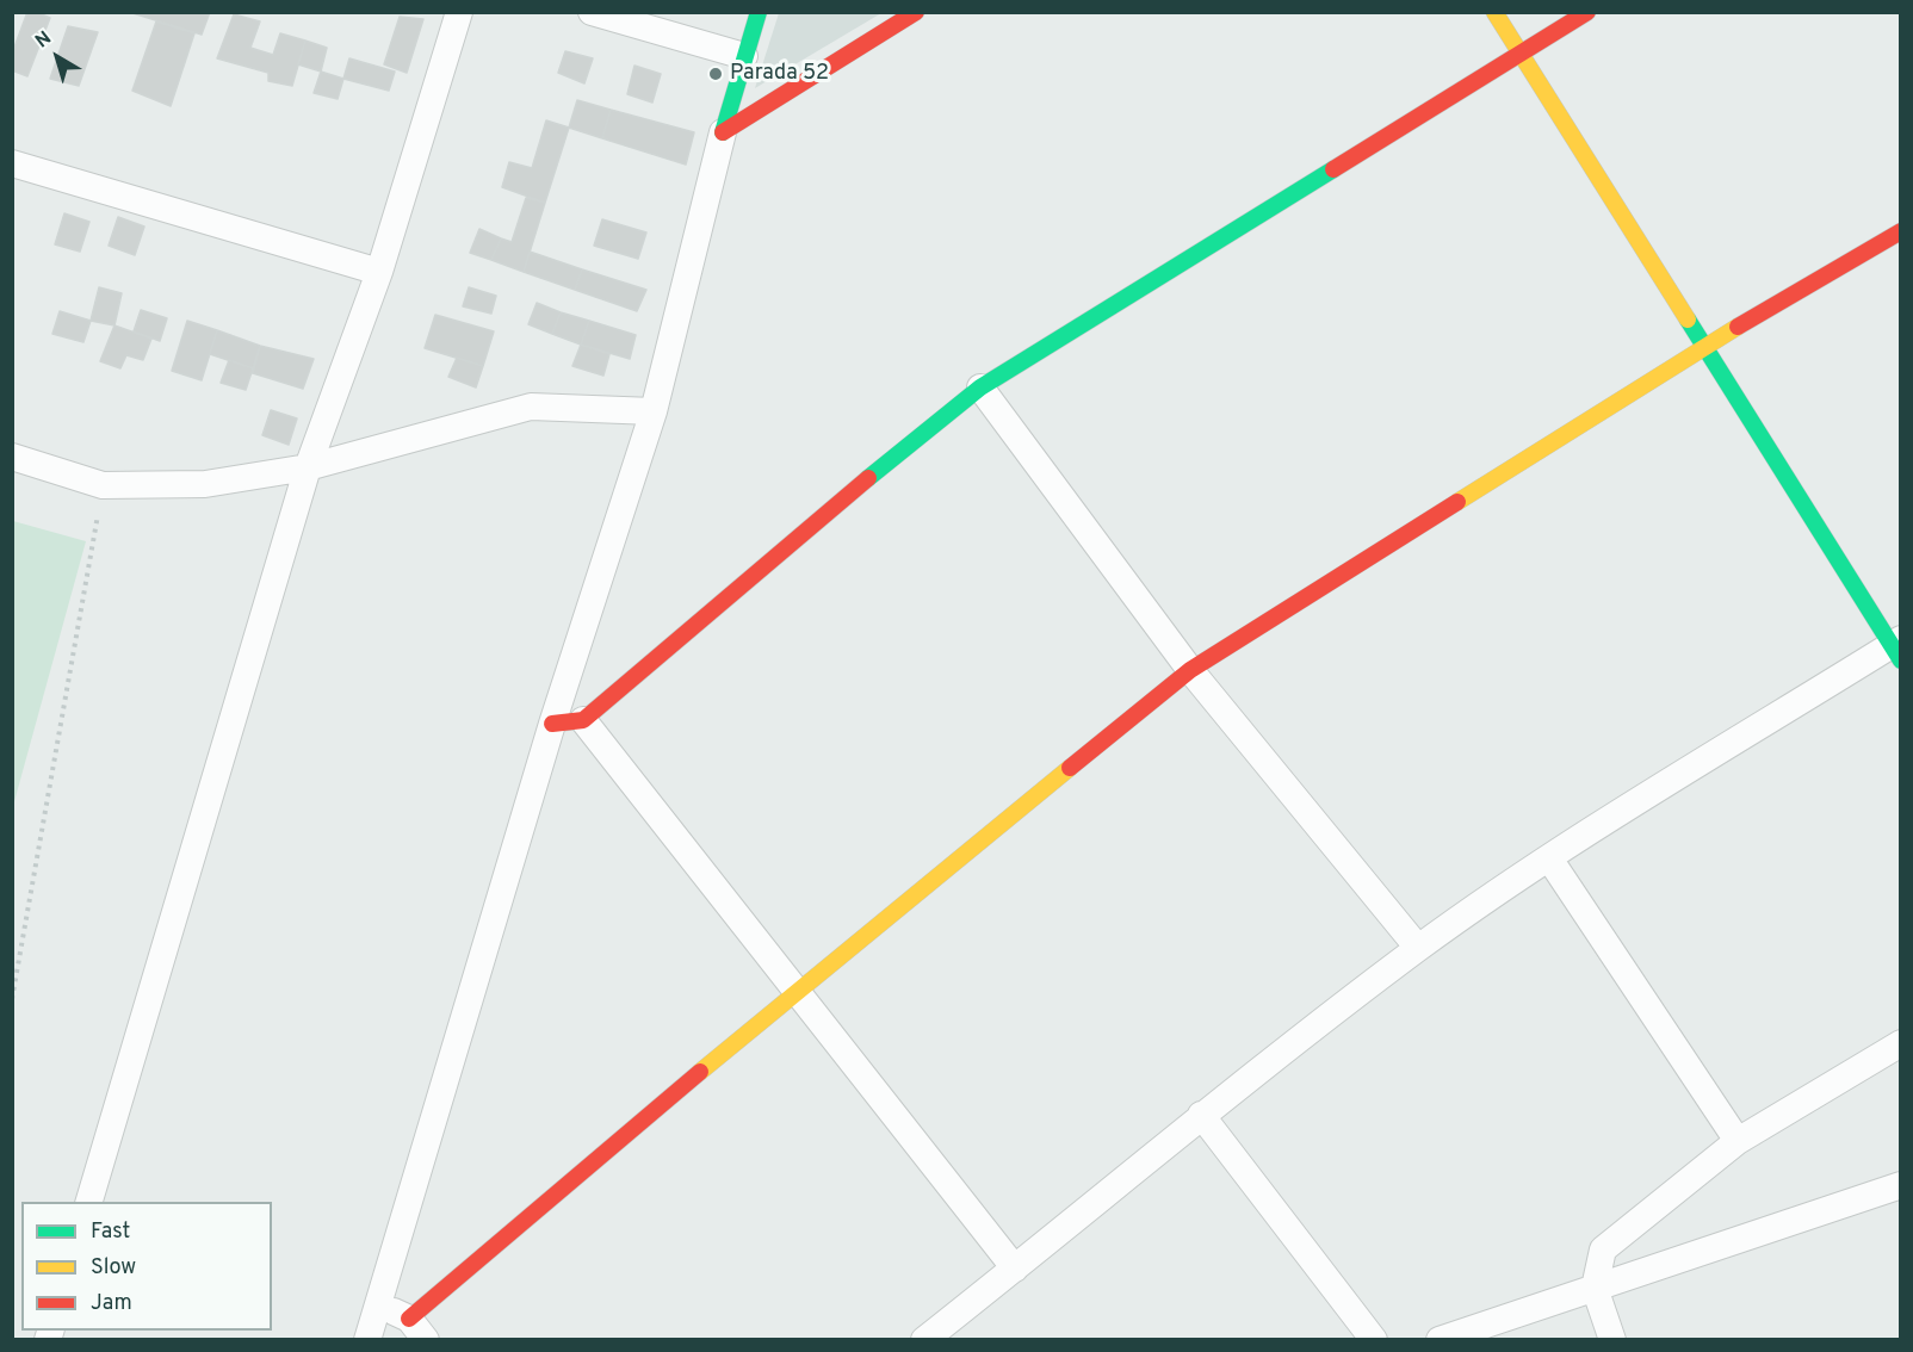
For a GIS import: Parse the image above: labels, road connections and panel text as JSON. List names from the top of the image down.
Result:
{
  "places": ["Parada 52"],
  "legend": ["Fast", "Slow", "Jam"],
  "north": "top left"
}
